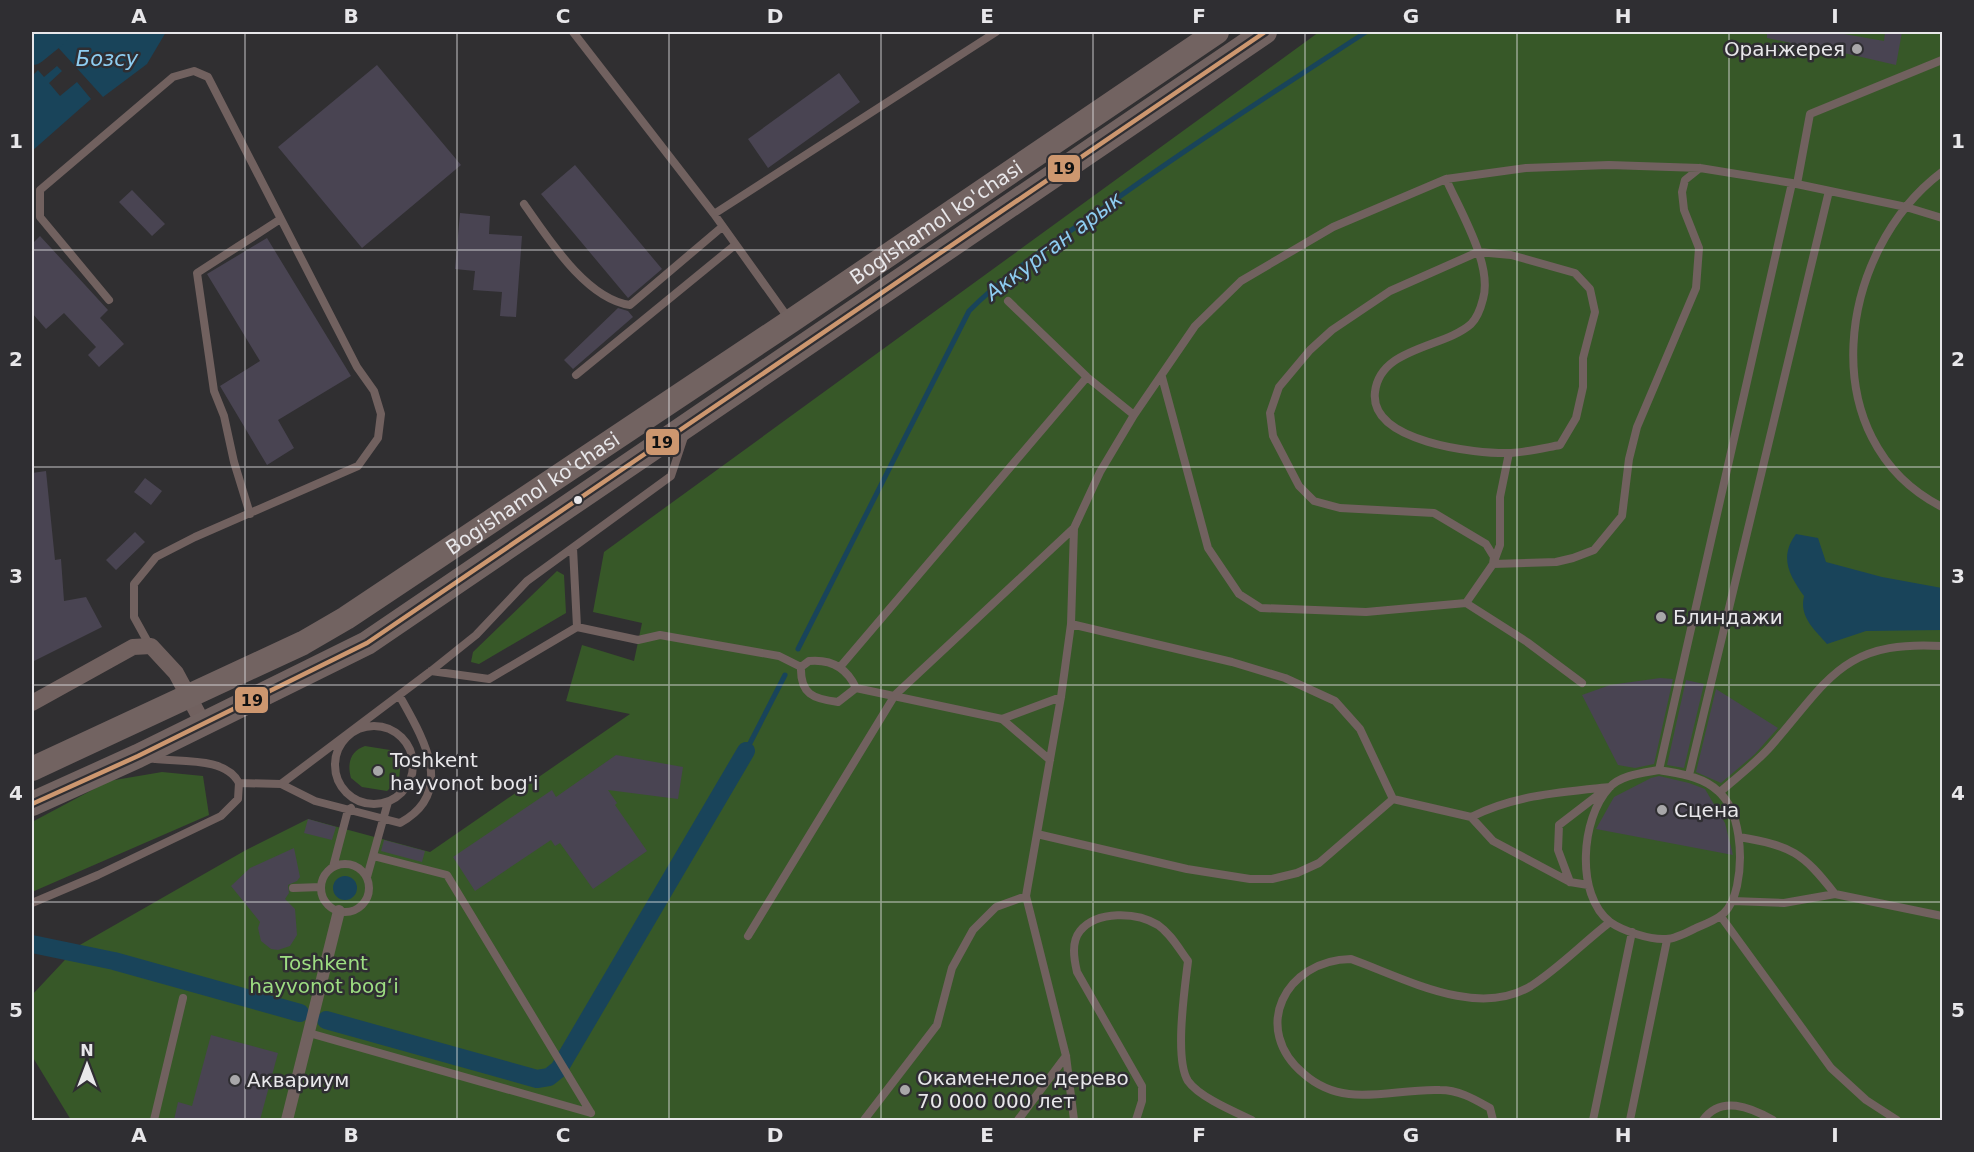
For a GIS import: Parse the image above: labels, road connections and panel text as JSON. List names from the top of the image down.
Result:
{
  "streets": {
    "main road": ["Bogishamol ko'chasi"]
  },
  "water": ["Бозсу", "Аккурган арык"],
  "parks": ["Toshkent hayvonot bogʻi"],
  "places": [
    "Оранжерея",
    "Блиндажи",
    "Toshkent hayvonot bog'i",
    "Сцена",
    "Аквариум",
    "Окаменелое дерево 70 000 000 лет"
  ],
  "lines": ["transit line 19"],
  "north": "top",
  "grid": {
    "columns": [
      "A",
      "B",
      "C",
      "D",
      "E",
      "F",
      "G",
      "H",
      "I"
    ],
    "rows": [
      "1",
      "2",
      "3",
      "4",
      "5"
    ]
  }
}
